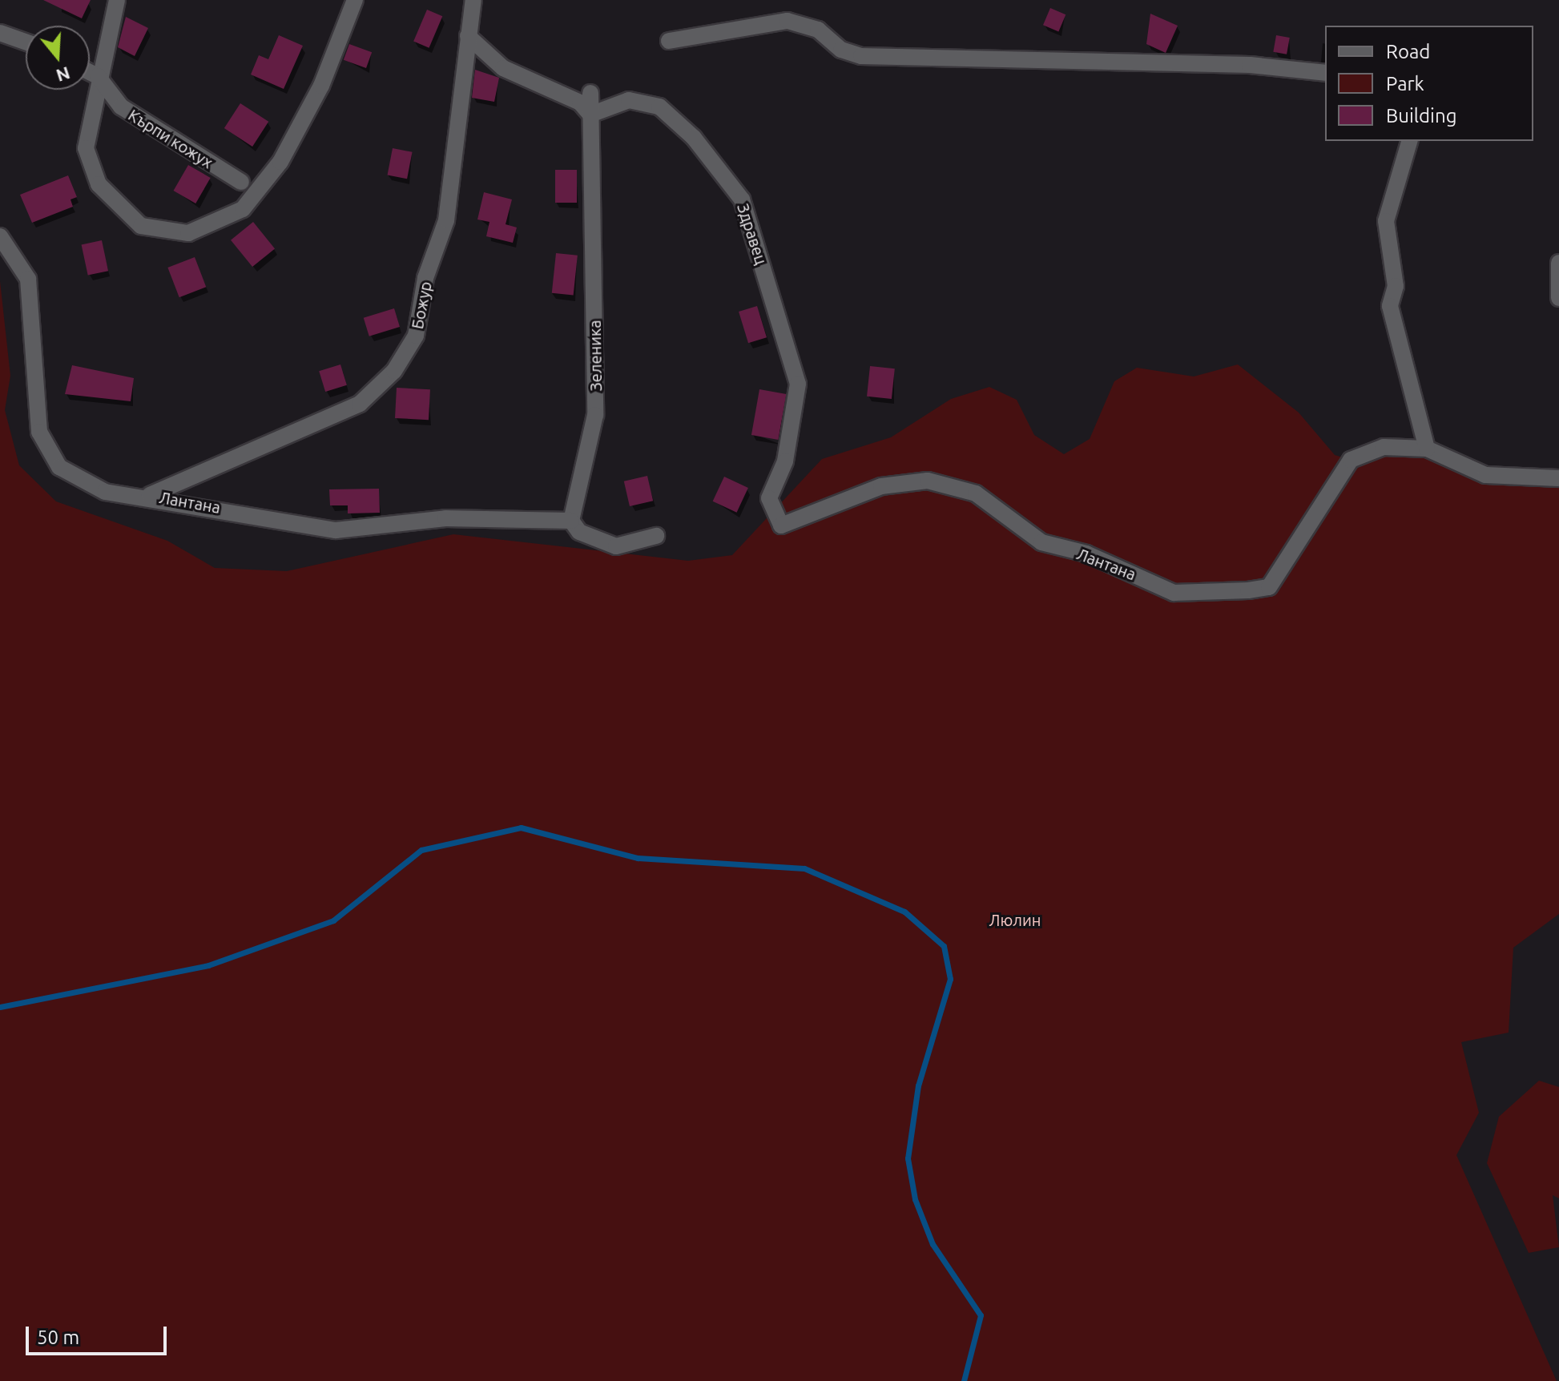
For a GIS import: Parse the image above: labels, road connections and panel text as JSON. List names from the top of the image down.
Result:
{
  "streets": {
    "street": [
      "Кърпи кожух",
      "Здравец",
      "Божур",
      "Зеленика",
      "Лантана"
    ]
  },
  "crossings": [
    ["Здравец", "Зеленика"],
    ["Здравец", "Лантана"],
    ["Божур", "Лантана"],
    ["Зеленика", "Лантана"]
  ],
  "parks": ["Люлин"],
  "legend": ["Road", "Park", "Building"],
  "scale_bar": "50 m",
  "north": "bottom"
}
